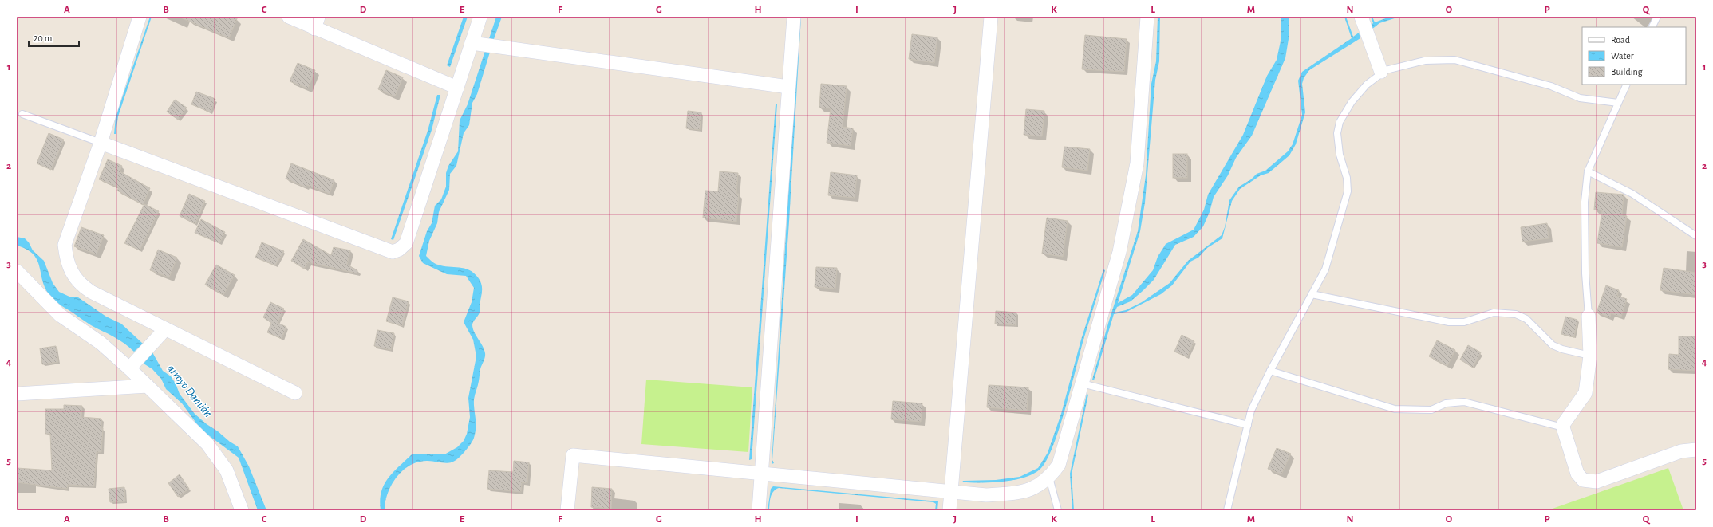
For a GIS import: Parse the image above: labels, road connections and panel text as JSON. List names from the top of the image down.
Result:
{
  "water": ["arroyo Damián"],
  "legend": ["Road", "Water", "Building"],
  "scale_bar": "20 m",
  "grid": {
    "columns": [
      "A",
      "B",
      "C",
      "D",
      "E",
      "F",
      "G",
      "H",
      "I",
      "J",
      "K",
      "L",
      "M",
      "N",
      "O",
      "P",
      "Q"
    ],
    "rows": [
      "1",
      "2",
      "3",
      "4",
      "5"
    ]
  }
}
